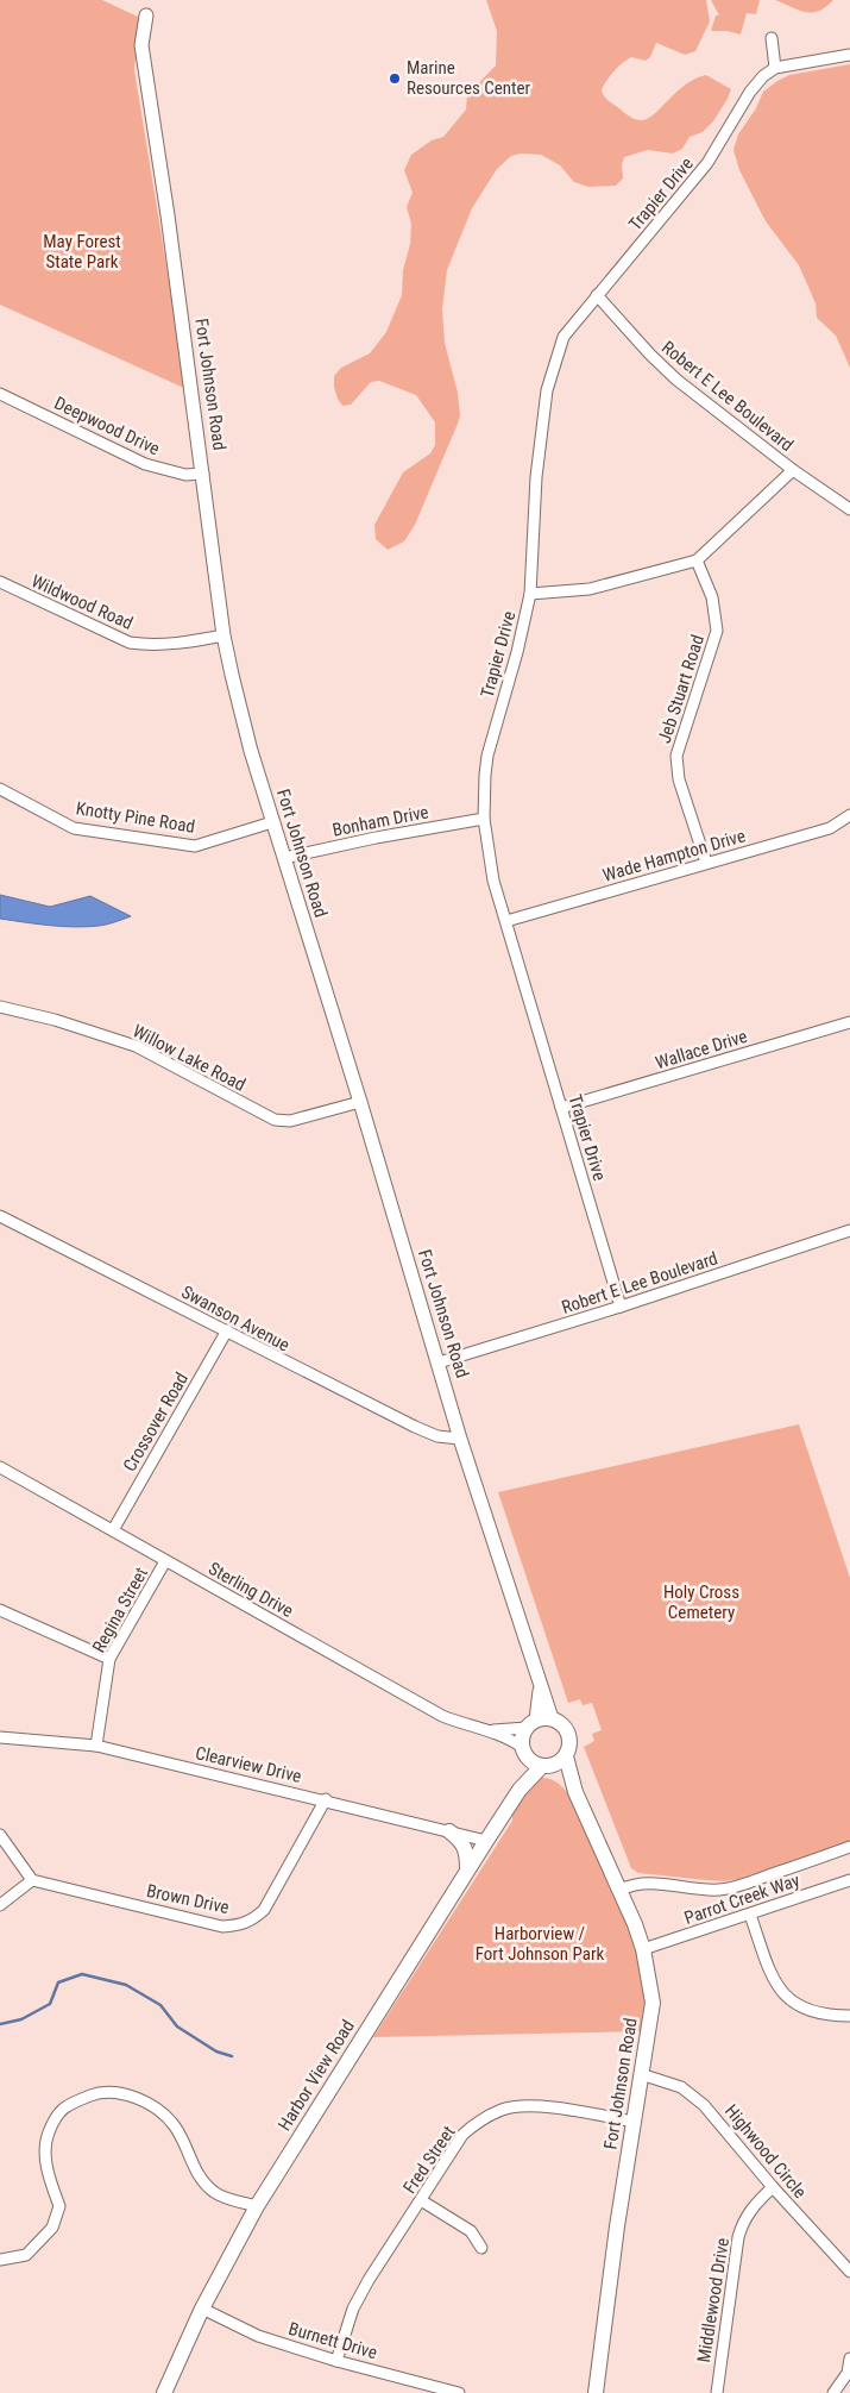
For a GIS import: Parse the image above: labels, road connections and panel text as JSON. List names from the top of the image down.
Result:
{
  "streets": {
    "main road": ["Fort Johnson Road", "Harbor View Road"],
    "street": [
      "Trapier Drive",
      "Robert E Lee Boulevard",
      "Deepwood Drive",
      "Wildwood Road",
      "Jeb Stuart Road",
      "Knotty Pine Road",
      "Bonham Drive",
      "Wade Hampton Drive",
      "Wallace Drive",
      "Willow Lake Road",
      "Swanson Avenue",
      "Crossover Road",
      "Sterling Drive",
      "Regina Street",
      "Clearview Drive",
      "Brown Drive",
      "Parrot Creek Way",
      "Highwood Circle",
      "Fred Street",
      "Middlewood Drive",
      "Burnett Drive"
    ]
  },
  "crossings": [
    ["Trapier Drive", "Robert E Lee Boulevard"],
    ["Trapier Drive", "Bonham Drive"],
    ["Trapier Drive", "Wade Hampton Drive"],
    ["Trapier Drive", "Wallace Drive"],
    ["Fort Johnson Road", "Robert E Lee Boulevard"],
    ["Fort Johnson Road", "Deepwood Drive"],
    ["Fort Johnson Road", "Wildwood Road"],
    ["Fort Johnson Road", "Knotty Pine Road"],
    ["Fort Johnson Road", "Bonham Drive"],
    ["Fort Johnson Road", "Willow Lake Road"],
    ["Fort Johnson Road", "Swanson Avenue"],
    ["Fort Johnson Road", "Sterling Drive"],
    ["Fort Johnson Road", "Parrot Creek Way"],
    ["Fort Johnson Road", "Harbor View Road"],
    ["Fort Johnson Road", "Highwood Circle"],
    ["Fort Johnson Road", "Fred Street"],
    ["Jeb Stuart Road", "Wade Hampton Drive"],
    ["Swanson Avenue", "Crossover Road"],
    ["Crossover Road", "Sterling Drive"],
    ["Sterling Drive", "Regina Street"],
    ["Sterling Drive", "Harbor View Road"],
    ["Regina Street", "Clearview Drive"],
    ["Clearview Drive", "Brown Drive"],
    ["Clearview Drive", "Harbor View Road"],
    ["Harbor View Road", "Burnett Drive"],
    ["Highwood Circle", "Middlewood Drive"],
    ["Fred Street", "Burnett Drive"]
  ],
  "parks": ["May Forest State Park", "Holy Cross Cemetery", "Harborview / Fort Johnson Park"],
  "places": ["Marine Resources Center"]
}
